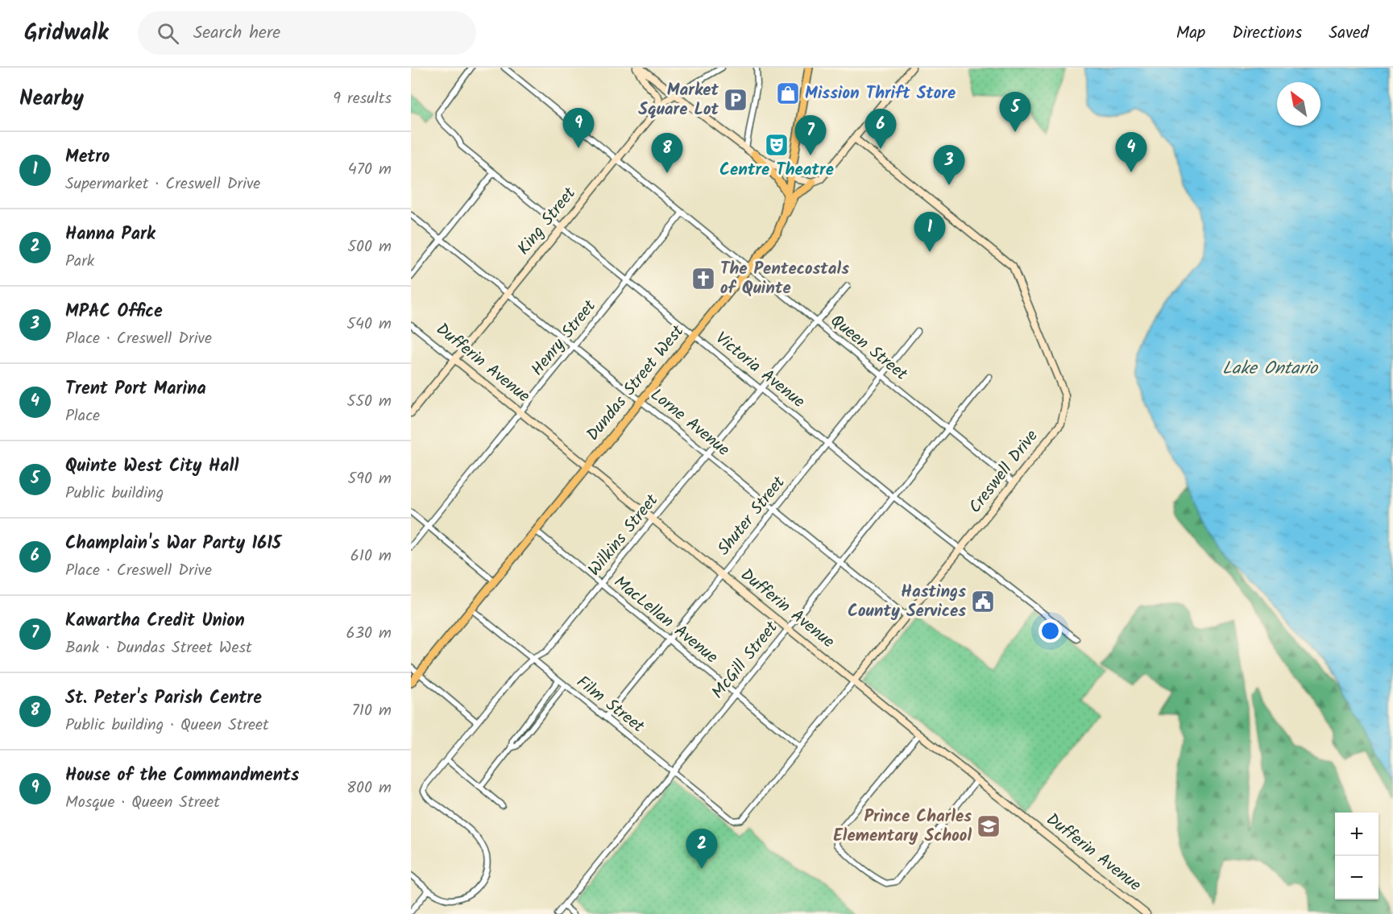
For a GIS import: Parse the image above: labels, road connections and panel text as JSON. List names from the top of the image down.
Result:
{
  "streets": {
    "main road": ["Dundas Street West"],
    "street": [
      "King Street",
      "Henry Street",
      "Queen Street",
      "Dufferin Avenue",
      "Victoria Avenue",
      "Lorne Avenue",
      "Creswell Drive",
      "Shuter Street",
      "Wilkins Street",
      "MacLellan Avenue",
      "McGill Street",
      "Film Street"
    ]
  },
  "crossings": [
    ["King Street", "Queen Street"],
    ["King Street", "Dufferin Avenue"],
    ["King Street", "Victoria Avenue"],
    ["King Street", "Lorne Avenue"],
    ["Henry Street", "Queen Street"],
    ["Henry Street", "Dufferin Avenue"],
    ["Henry Street", "Victoria Avenue"],
    ["Henry Street", "Lorne Avenue"],
    ["Queen Street", "Dundas Street West"],
    ["Queen Street", "Creswell Drive"],
    ["Queen Street", "Shuter Street"],
    ["Queen Street", "Wilkins Street"],
    ["Queen Street", "McGill Street"],
    ["Dufferin Avenue", "Dundas Street West"],
    ["Dufferin Avenue", "Creswell Drive"],
    ["Dufferin Avenue", "Shuter Street"],
    ["Dufferin Avenue", "Wilkins Street"],
    ["Dufferin Avenue", "McGill Street"],
    ["Victoria Avenue", "Dundas Street West"],
    ["Victoria Avenue", "Creswell Drive"],
    ["Victoria Avenue", "Shuter Street"],
    ["Victoria Avenue", "Wilkins Street"],
    ["Victoria Avenue", "McGill Street"],
    ["Dundas Street West", "Lorne Avenue"],
    ["Dundas Street West", "MacLellan Avenue"],
    ["Dundas Street West", "Film Street"],
    ["Lorne Avenue", "Creswell Drive"],
    ["Lorne Avenue", "Shuter Street"],
    ["Lorne Avenue", "Wilkins Street"],
    ["Lorne Avenue", "McGill Street"],
    ["Creswell Drive", "MacLellan Avenue"],
    ["Creswell Drive", "Film Street"],
    ["Shuter Street", "MacLellan Avenue"],
    ["Shuter Street", "Film Street"],
    ["Wilkins Street", "MacLellan Avenue"],
    ["Wilkins Street", "Film Street"],
    ["MacLellan Avenue", "McGill Street"],
    ["McGill Street", "Film Street"]
  ],
  "water": ["Lake Ontario"],
  "places": {
    "shop": ["Mission Thrift Store"],
    "parking": ["Market Square Lot"],
    "theatre": ["Centre Theatre"],
    "church": ["The Pentecostals of Quinte"],
    "public building": ["Hastings County Services"],
    "school or university": ["Prince Charles Elementary School"]
  },
  "north": "top left",
  "page": {
    "header": "Gridwalk",
    "search": "Search here",
    "nav": ["Map", "Directions", "Saved"],
    "heading": ["Nearby", "9 results"],
    "pins": [
      "5",
      "9",
      "6",
      "7",
      "4",
      "8",
      "3",
      "1",
      "2"
    ],
    "list": [
      {
        "mark": "1",
        "name": "Metro",
        "note": "Supermarket · Creswell Drive",
        "value": "470 m"
      },
      {
        "mark": "2",
        "name": "Hanna Park",
        "note": "Park",
        "value": "500 m"
      },
      {
        "mark": "3",
        "name": "MPAC Office",
        "note": "Place · Creswell Drive",
        "value": "540 m"
      },
      {
        "mark": "4",
        "name": "Trent Port Marina",
        "note": "Place",
        "value": "550 m"
      },
      {
        "mark": "5",
        "name": "Quinte West City Hall",
        "note": "Public building",
        "value": "590 m"
      },
      {
        "mark": "6",
        "name": "Champlain's War Party 1615",
        "note": "Place · Creswell Drive",
        "value": "610 m"
      },
      {
        "mark": "7",
        "name": "Kawartha Credit Union",
        "note": "Bank · Dundas Street West",
        "value": "630 m"
      },
      {
        "mark": "8",
        "name": "St. Peter's Parish Centre",
        "note": "Public building · Queen Street",
        "value": "710 m"
      },
      {
        "mark": "9",
        "name": "House of the Commandments",
        "note": "Mosque · Queen Street",
        "value": "800 m"
      }
    ],
    "map_buttons": ["+", "−"]
  }
}
